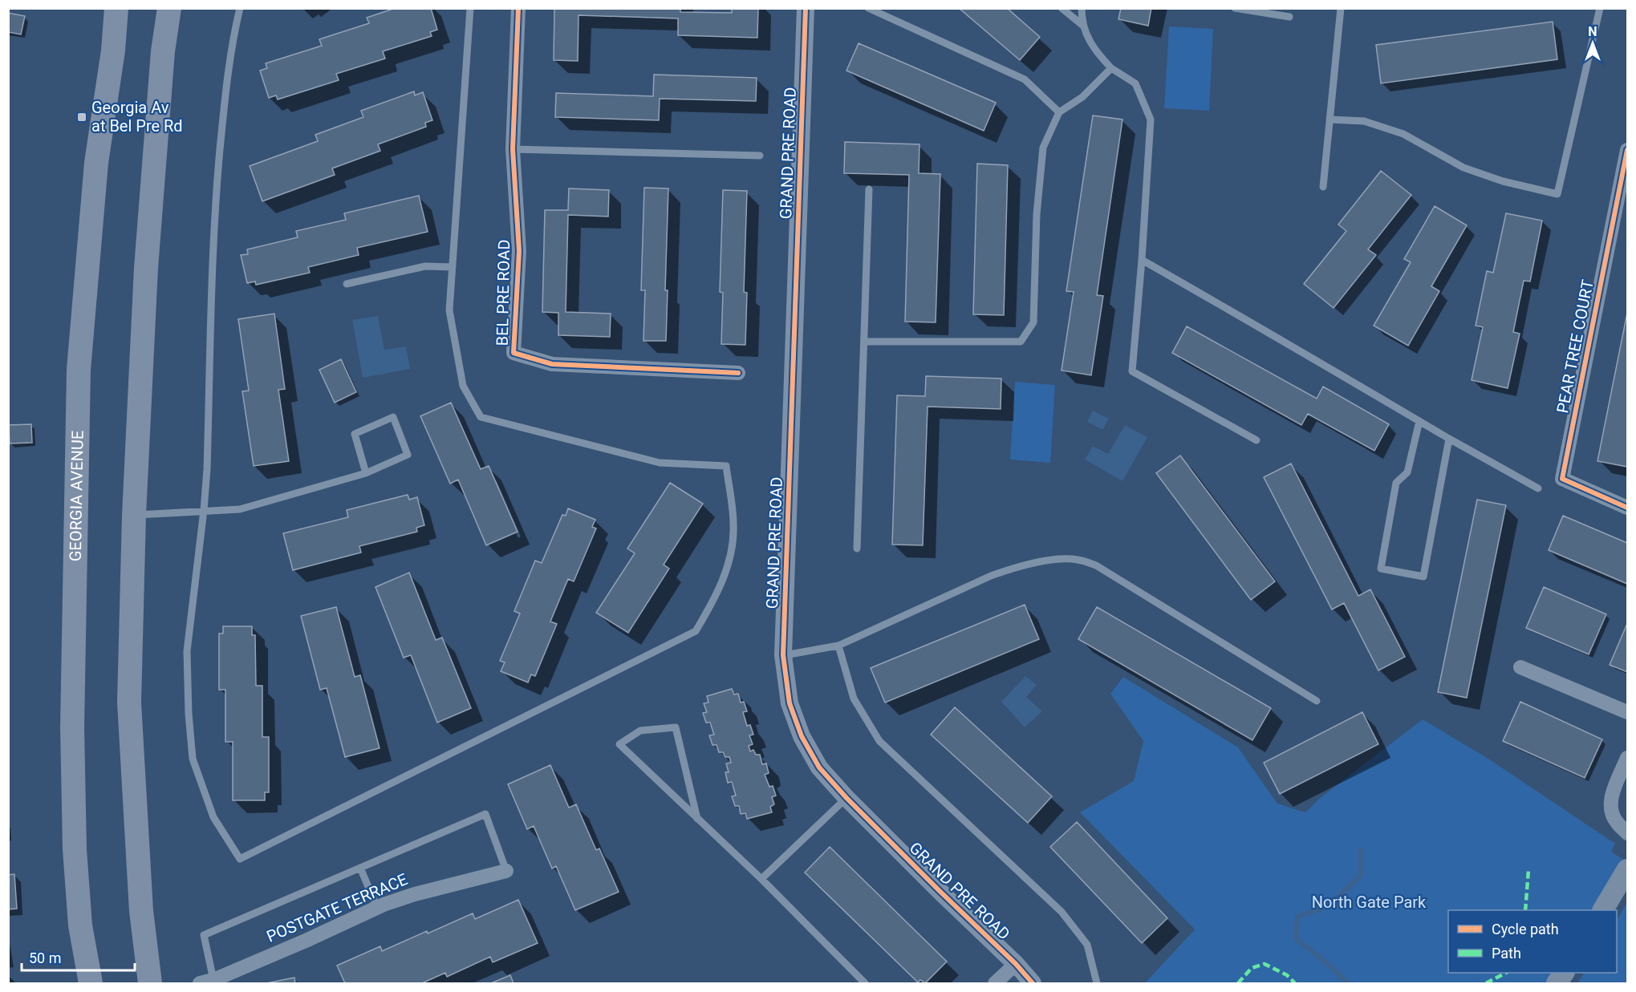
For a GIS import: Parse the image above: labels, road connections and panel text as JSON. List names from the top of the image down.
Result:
{
  "streets": {
    "main road": ["GEORGIA AVENUE"],
    "street": [
      "GRAND PRE ROAD",
      "BEL PRE ROAD",
      "PEAR TREE COURT",
      "POSTGATE TERRACE"
    ]
  },
  "parks": ["North Gate Park"],
  "places": {
    "transit": ["Georgia Av at Bel Pre Rd"]
  },
  "legend": ["Cycle path", "Path"],
  "scale_bar": "50 m",
  "north": "top"
}
